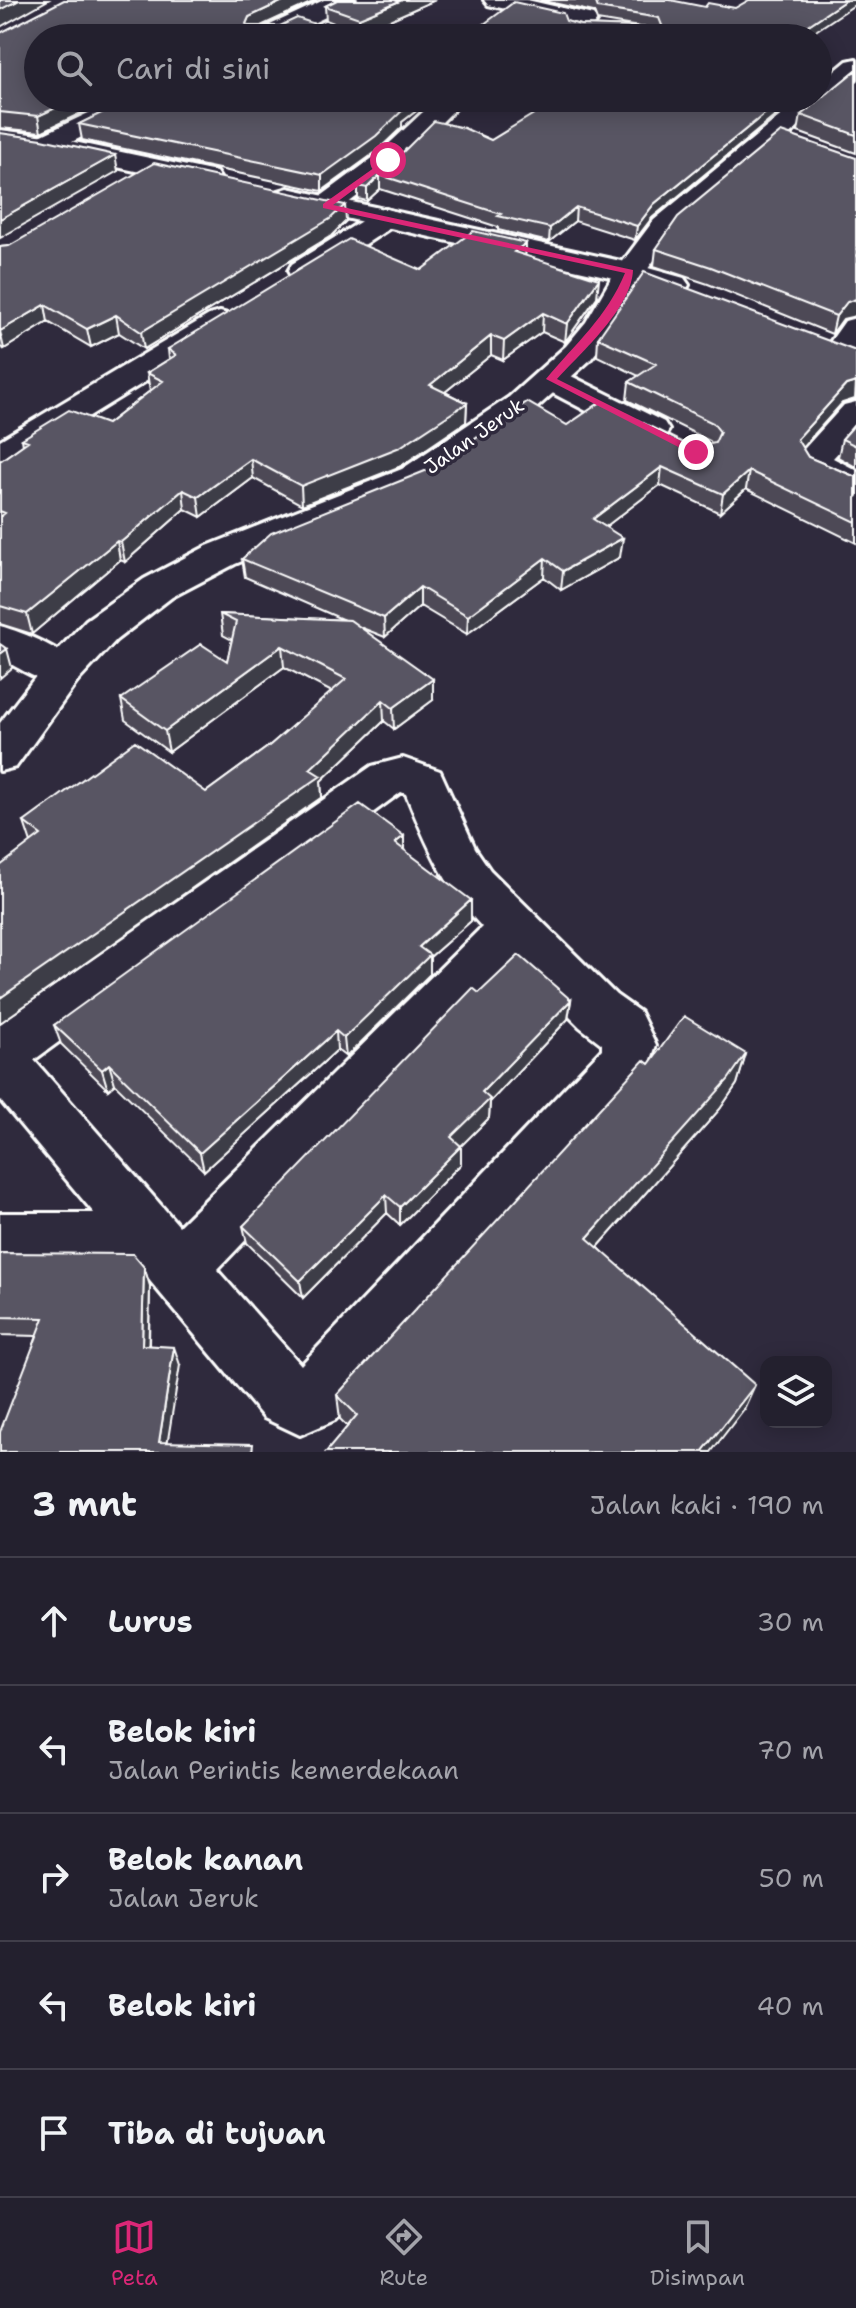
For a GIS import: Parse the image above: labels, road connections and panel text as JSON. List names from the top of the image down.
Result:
{
  "streets": {
    "street": ["Jalan Jeruk"]
  },
  "page": {
    "search": "Cari di sini",
    "heading": ["3 mnt", "Jalan kaki · 190 m"],
    "list": [
      ["Lurus", "30 m"],
      ["Belok kiri", "Jalan Perintis kemerdekaan", "70 m"],
      ["Belok kanan", "Jalan Jeruk", "50 m"],
      ["Belok kiri", "40 m"],
      "Tiba di tujuan"
    ],
    "nav": ["Peta", "Rute", "Disimpan"]
  }
}
